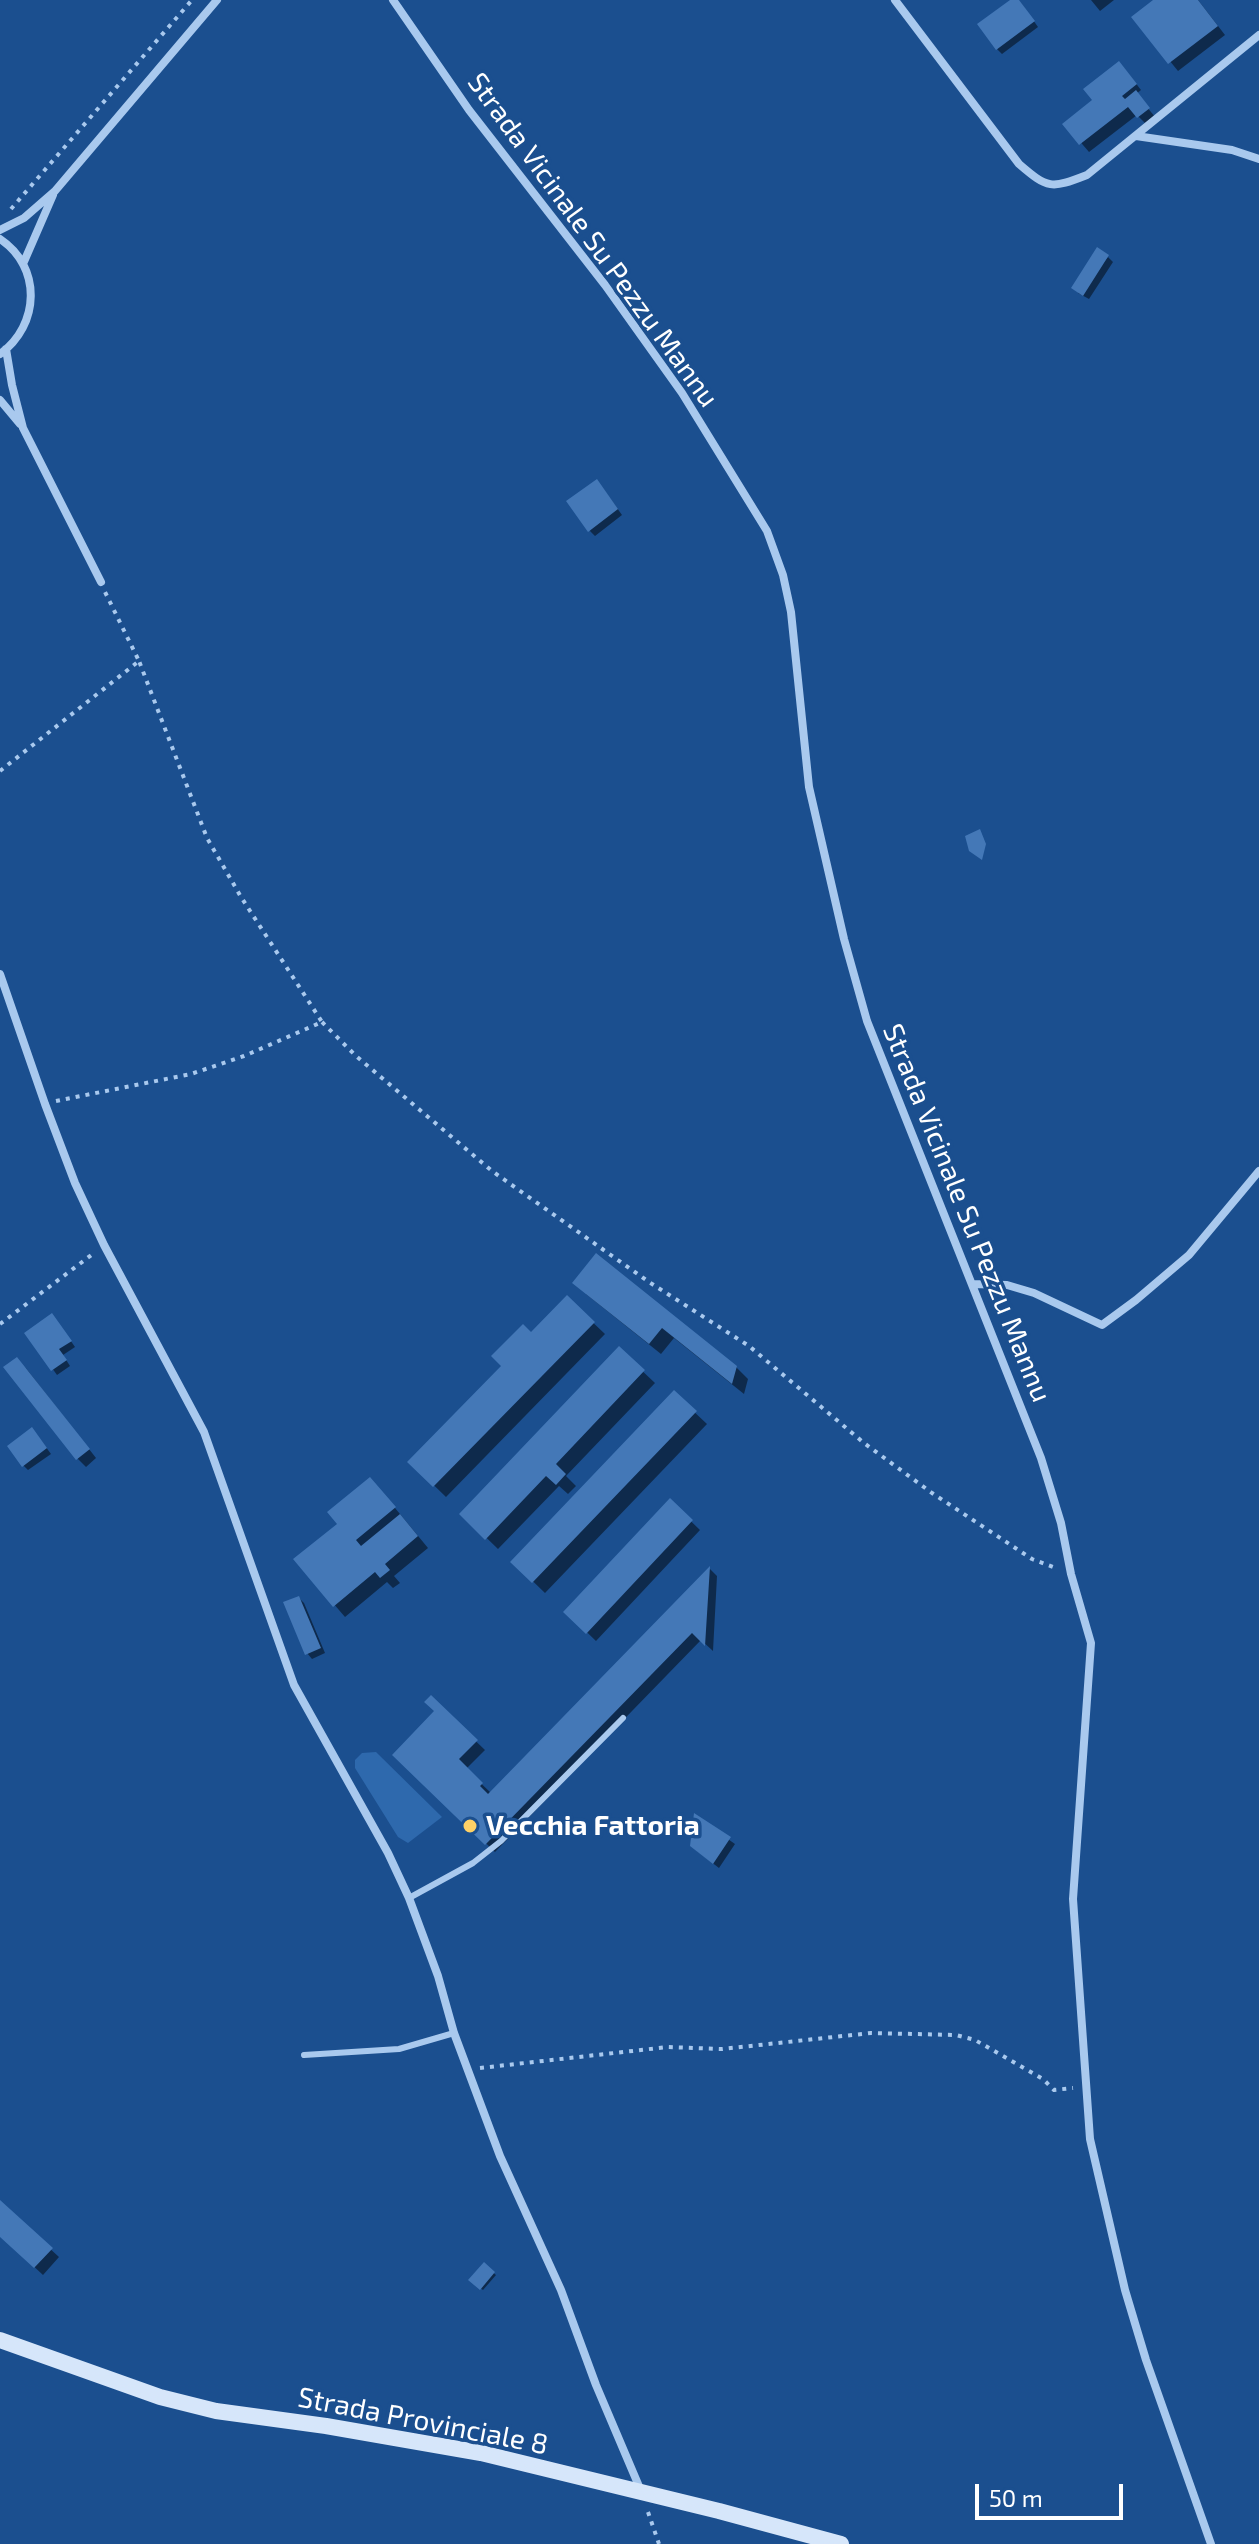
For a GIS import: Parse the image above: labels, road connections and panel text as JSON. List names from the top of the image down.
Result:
{
  "streets": {
    "main road": ["Strada Provinciale 8"],
    "street": ["Strada Vicinale Su Pezzu Mannu"]
  },
  "places": ["Vecchia Fattoria"],
  "scale_bar": "50 m"
}
